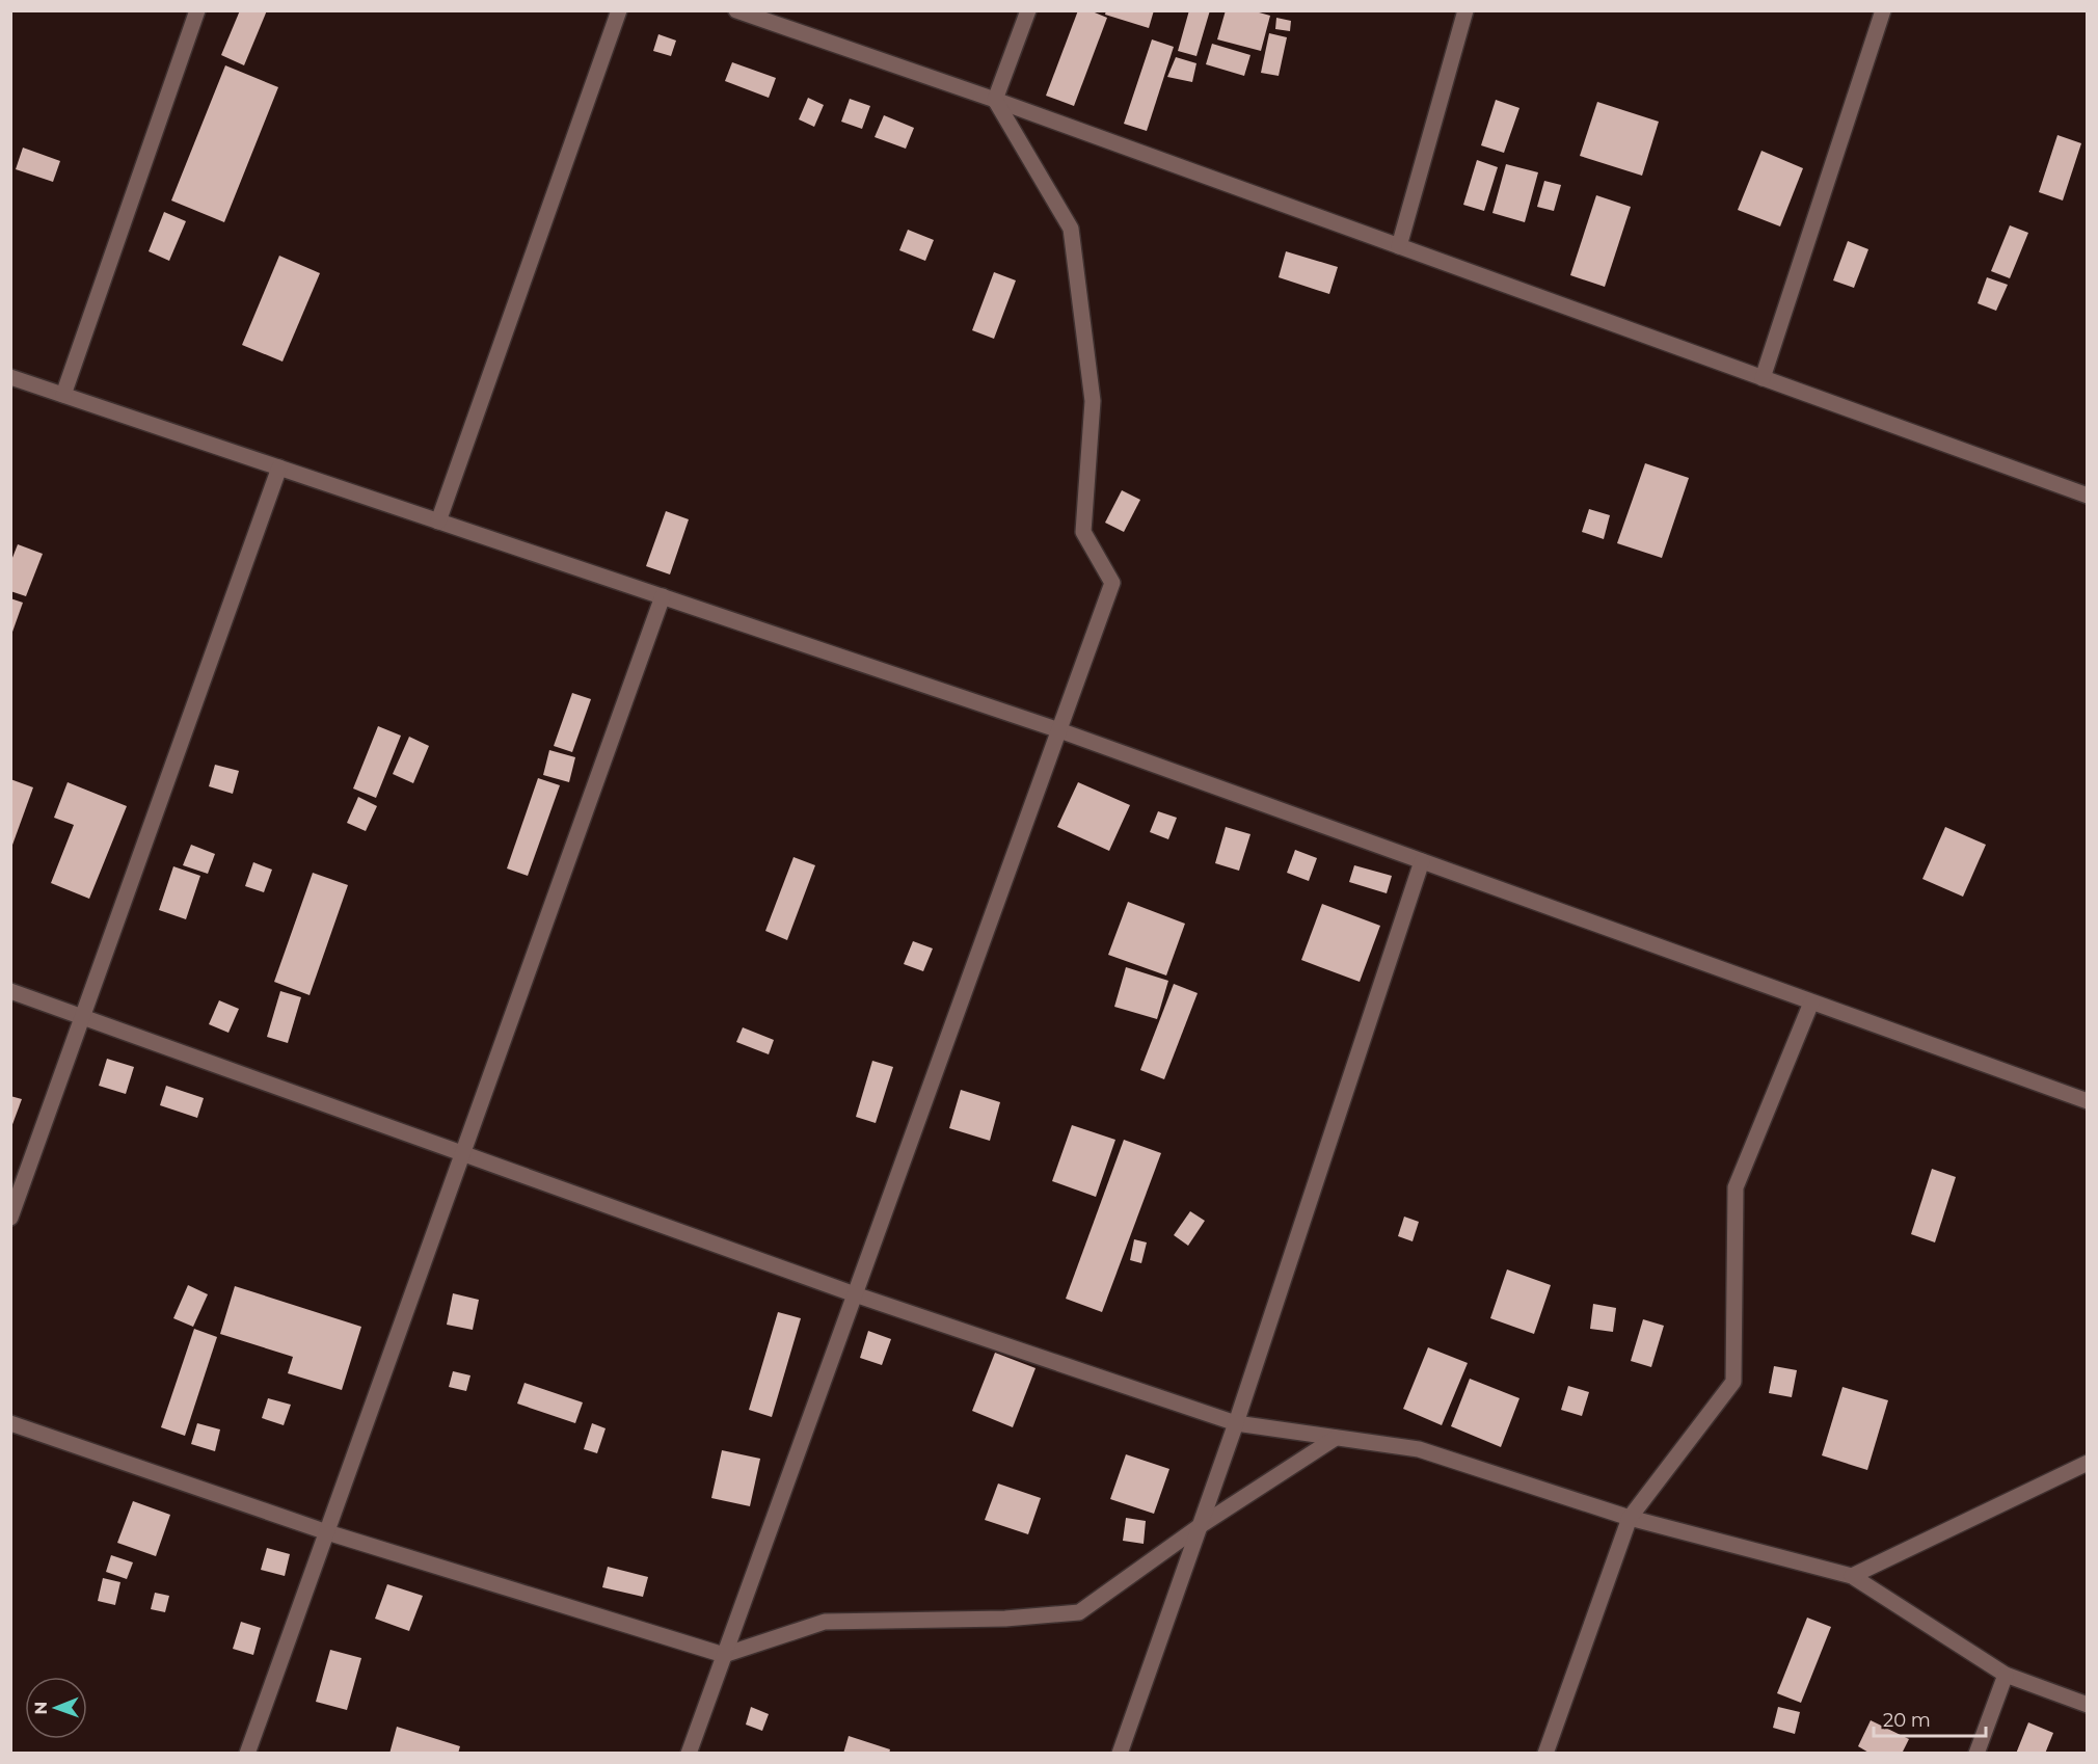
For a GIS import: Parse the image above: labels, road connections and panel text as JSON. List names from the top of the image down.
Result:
{
  "scale_bar": "20 m",
  "north": "left"
}
